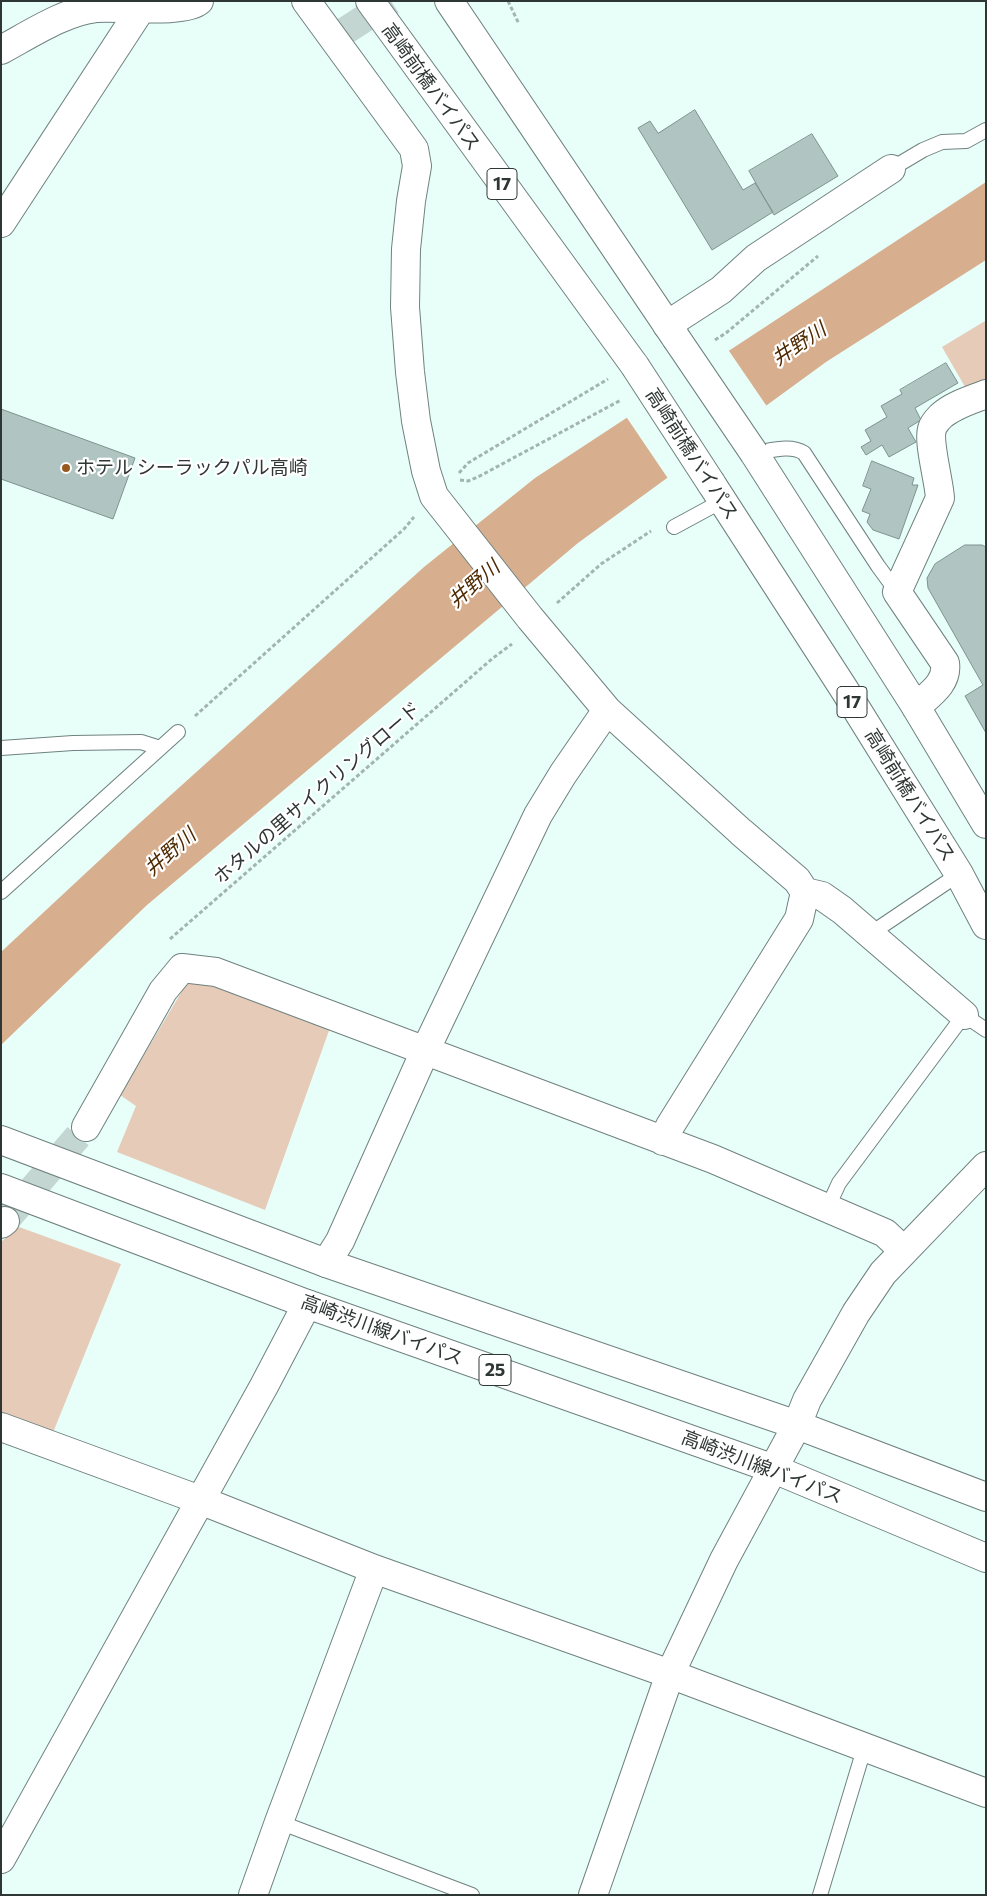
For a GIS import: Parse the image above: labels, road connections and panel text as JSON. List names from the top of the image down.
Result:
{
  "streets": {
    "main road": [
      "高崎前橋バイパス",
      "17",
      "高崎渋川線バイパス",
      "25"
    ],
    "path": ["ホタルの里サイクリングロード"]
  },
  "water": ["井野川"],
  "places": ["ホテル シーラックパル高崎"]
}
